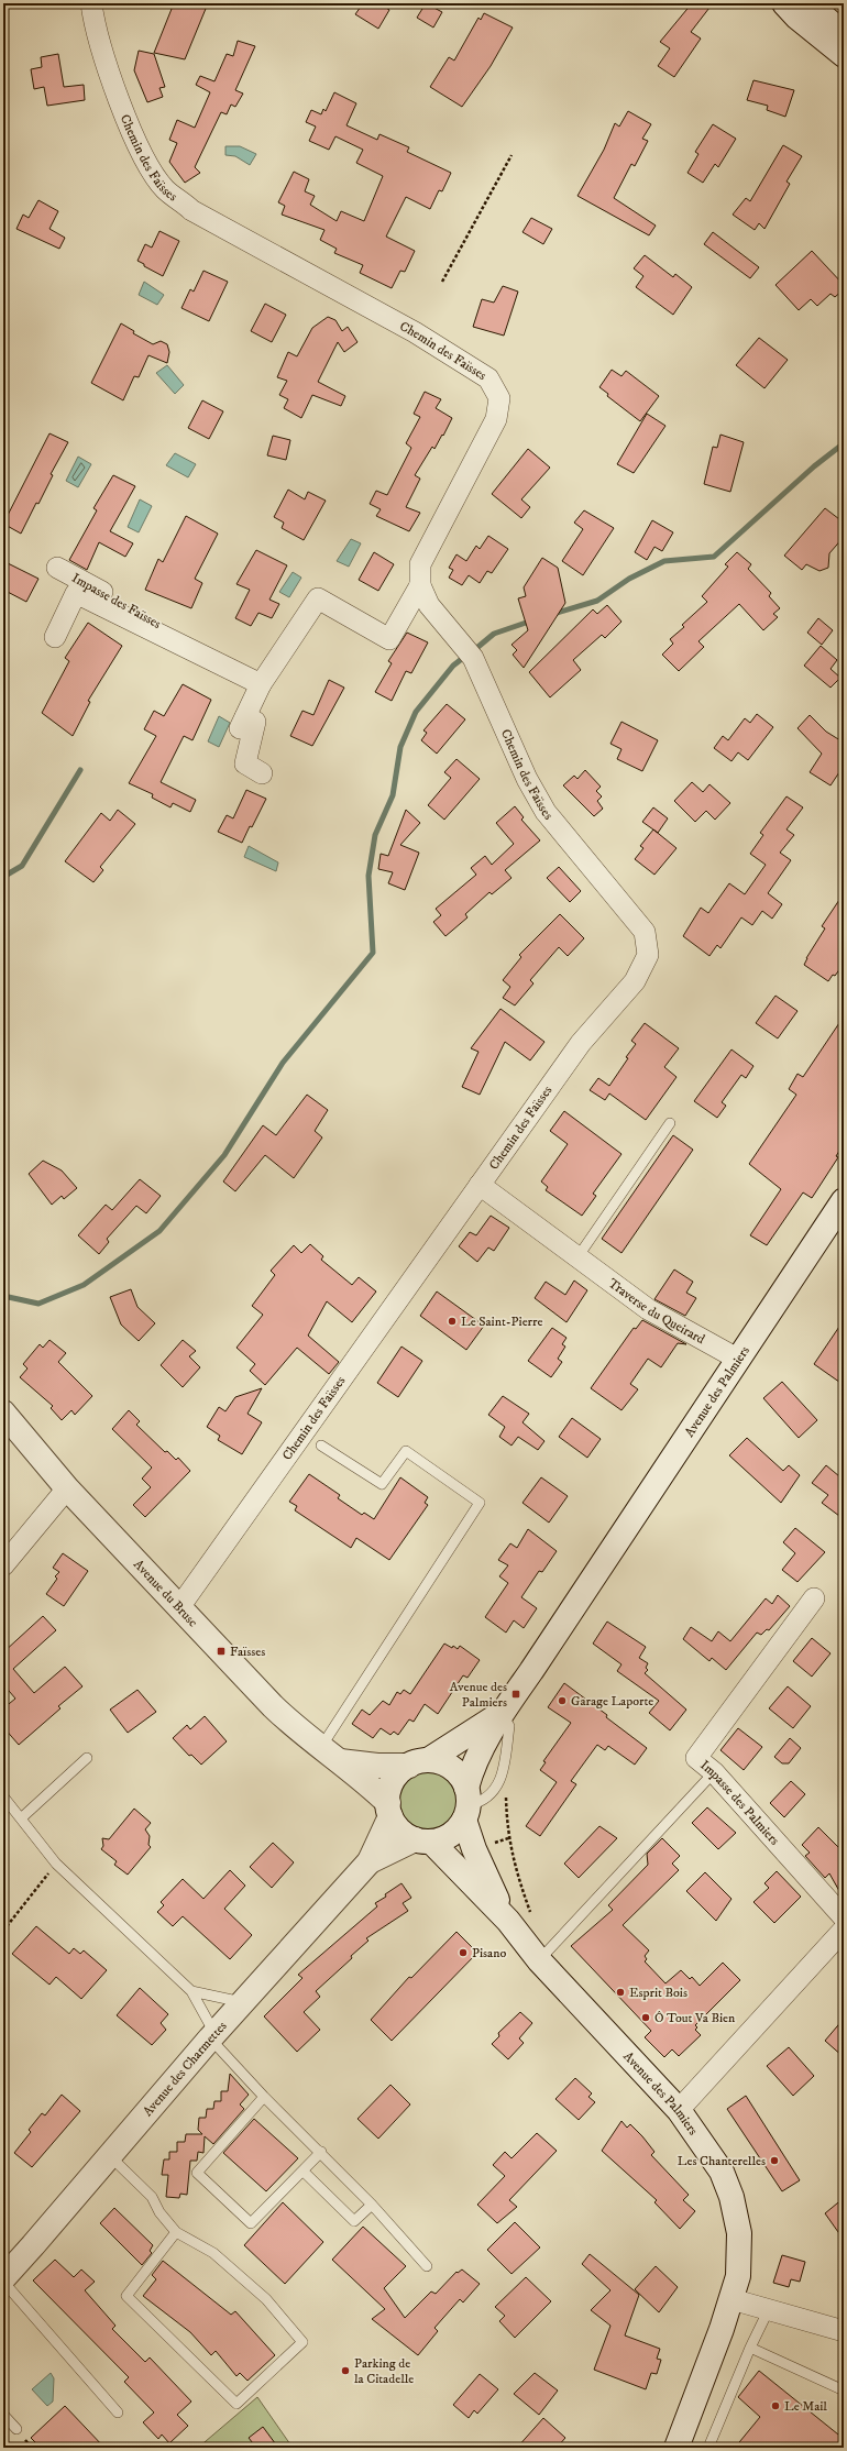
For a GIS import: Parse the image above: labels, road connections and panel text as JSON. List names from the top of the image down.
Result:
{
  "streets": {
    "main road": ["Avenue des Palmiers", "Avenue du Brusc", "Avenue des Charmettes"],
    "street": [
      "Chemin des Faïsses",
      "Impasse des Faïsses",
      "Traverse du Queirard",
      "Impasse des Palmiers"
    ]
  },
  "crossings": [
    ["Chemin des Faïsses", "Traverse du Queirard"],
    ["Chemin des Faïsses", "Avenue du Brusc"],
    ["Traverse du Queirard", "Avenue des Palmiers"],
    ["Avenue des Palmiers", "Avenue du Brusc"],
    ["Avenue des Palmiers", "Avenue des Charmettes"],
    ["Avenue du Brusc", "Avenue des Charmettes"]
  ],
  "places": {
    "other": [
      "Le Saint-Pierre",
      "Garage Laporte",
      "Pisano",
      "Esprit Bois",
      "Ô Tout Va Bien",
      "Les Chanterelles",
      "Parking de la Citadelle",
      "Le Mail"
    ],
    "transit": ["Faïsses", "Avenue des Palmiers"]
  }
}
